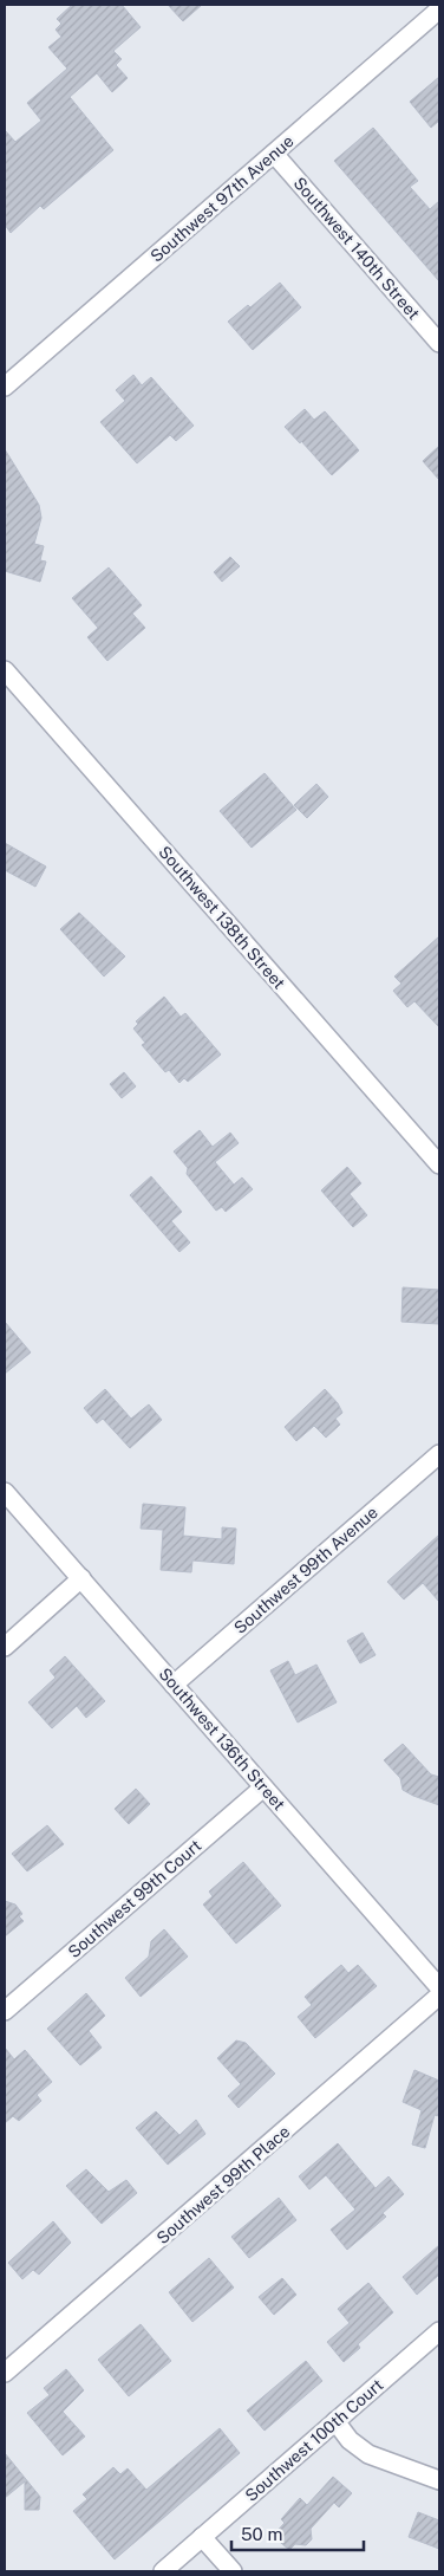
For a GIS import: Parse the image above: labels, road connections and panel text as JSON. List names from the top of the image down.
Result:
{
  "streets": {
    "street": [
      "Southwest 97th Avenue",
      "Southwest 140th Street",
      "Southwest 138th Street",
      "Southwest 99th Avenue",
      "Southwest 136th Street",
      "Southwest 99th Court",
      "Southwest 99th Place",
      "Southwest 100th Court"
    ]
  },
  "crossings": [
    ["Southwest 97th Avenue", "Southwest 140th Street"],
    ["Southwest 99th Avenue", "Southwest 136th Street"],
    ["Southwest 136th Street", "Southwest 99th Court"]
  ],
  "scale_bar": "50 m"
}
